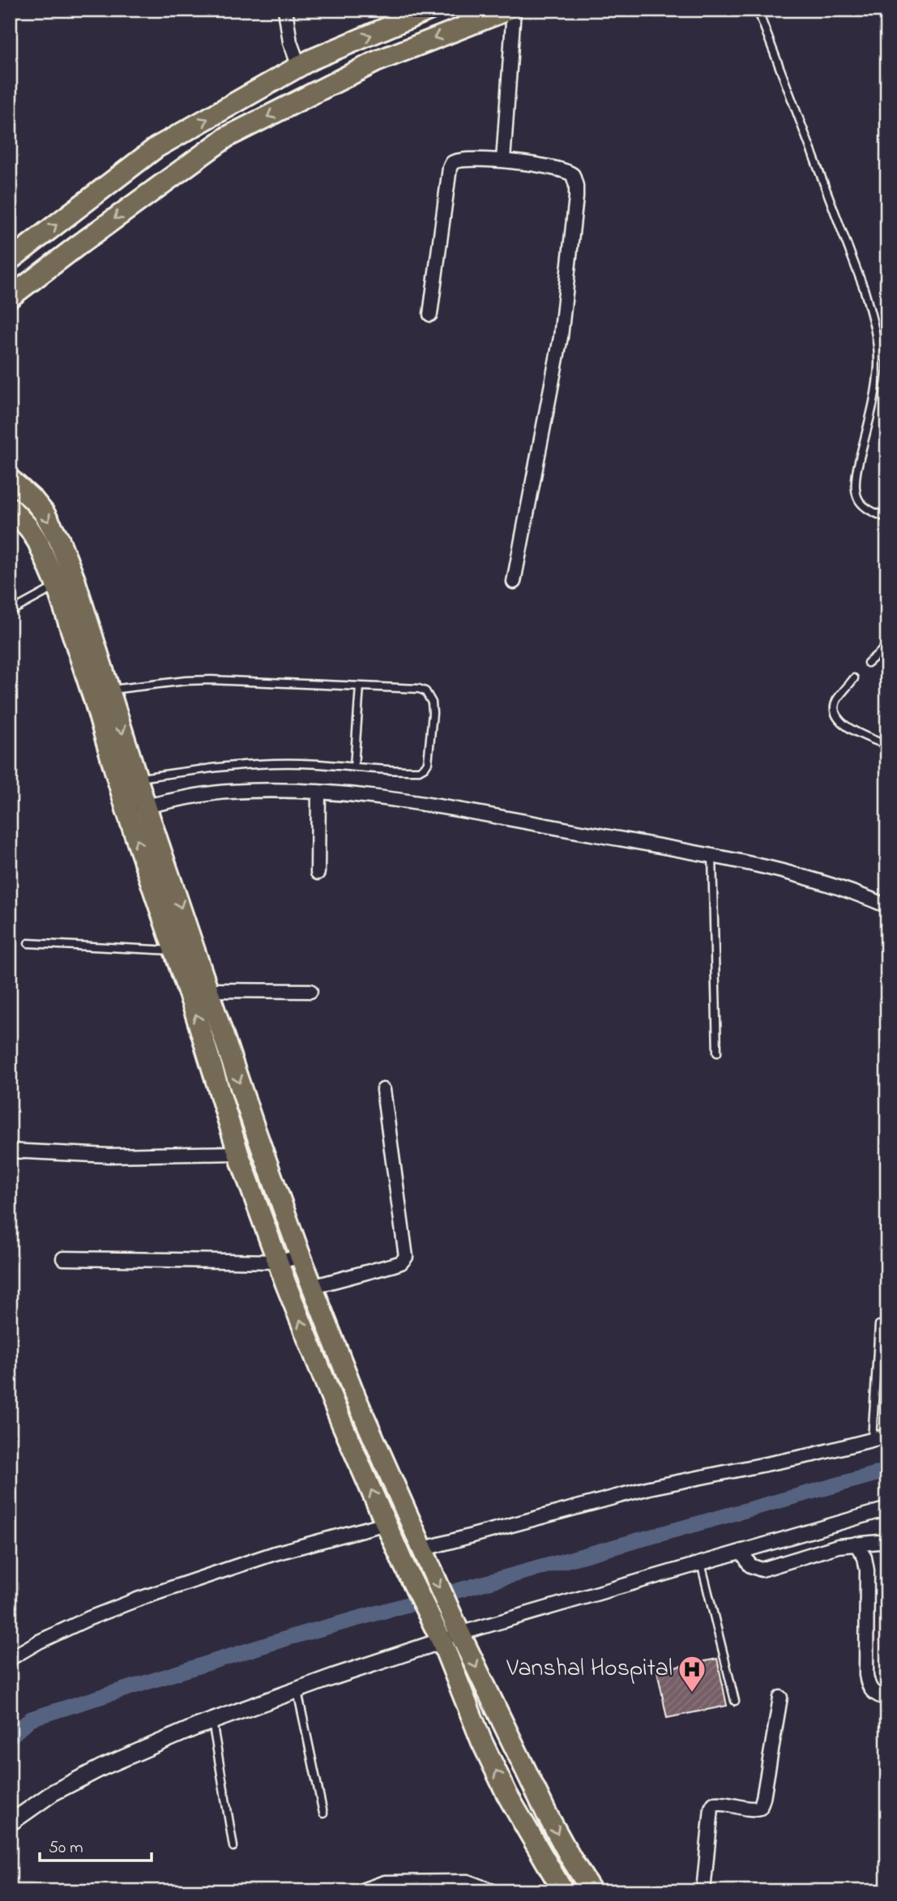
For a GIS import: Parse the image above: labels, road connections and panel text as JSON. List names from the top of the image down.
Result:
{
  "places": {
    "hospital": ["Vanshal Hospital"]
  },
  "scale_bar": "50 m"
}
